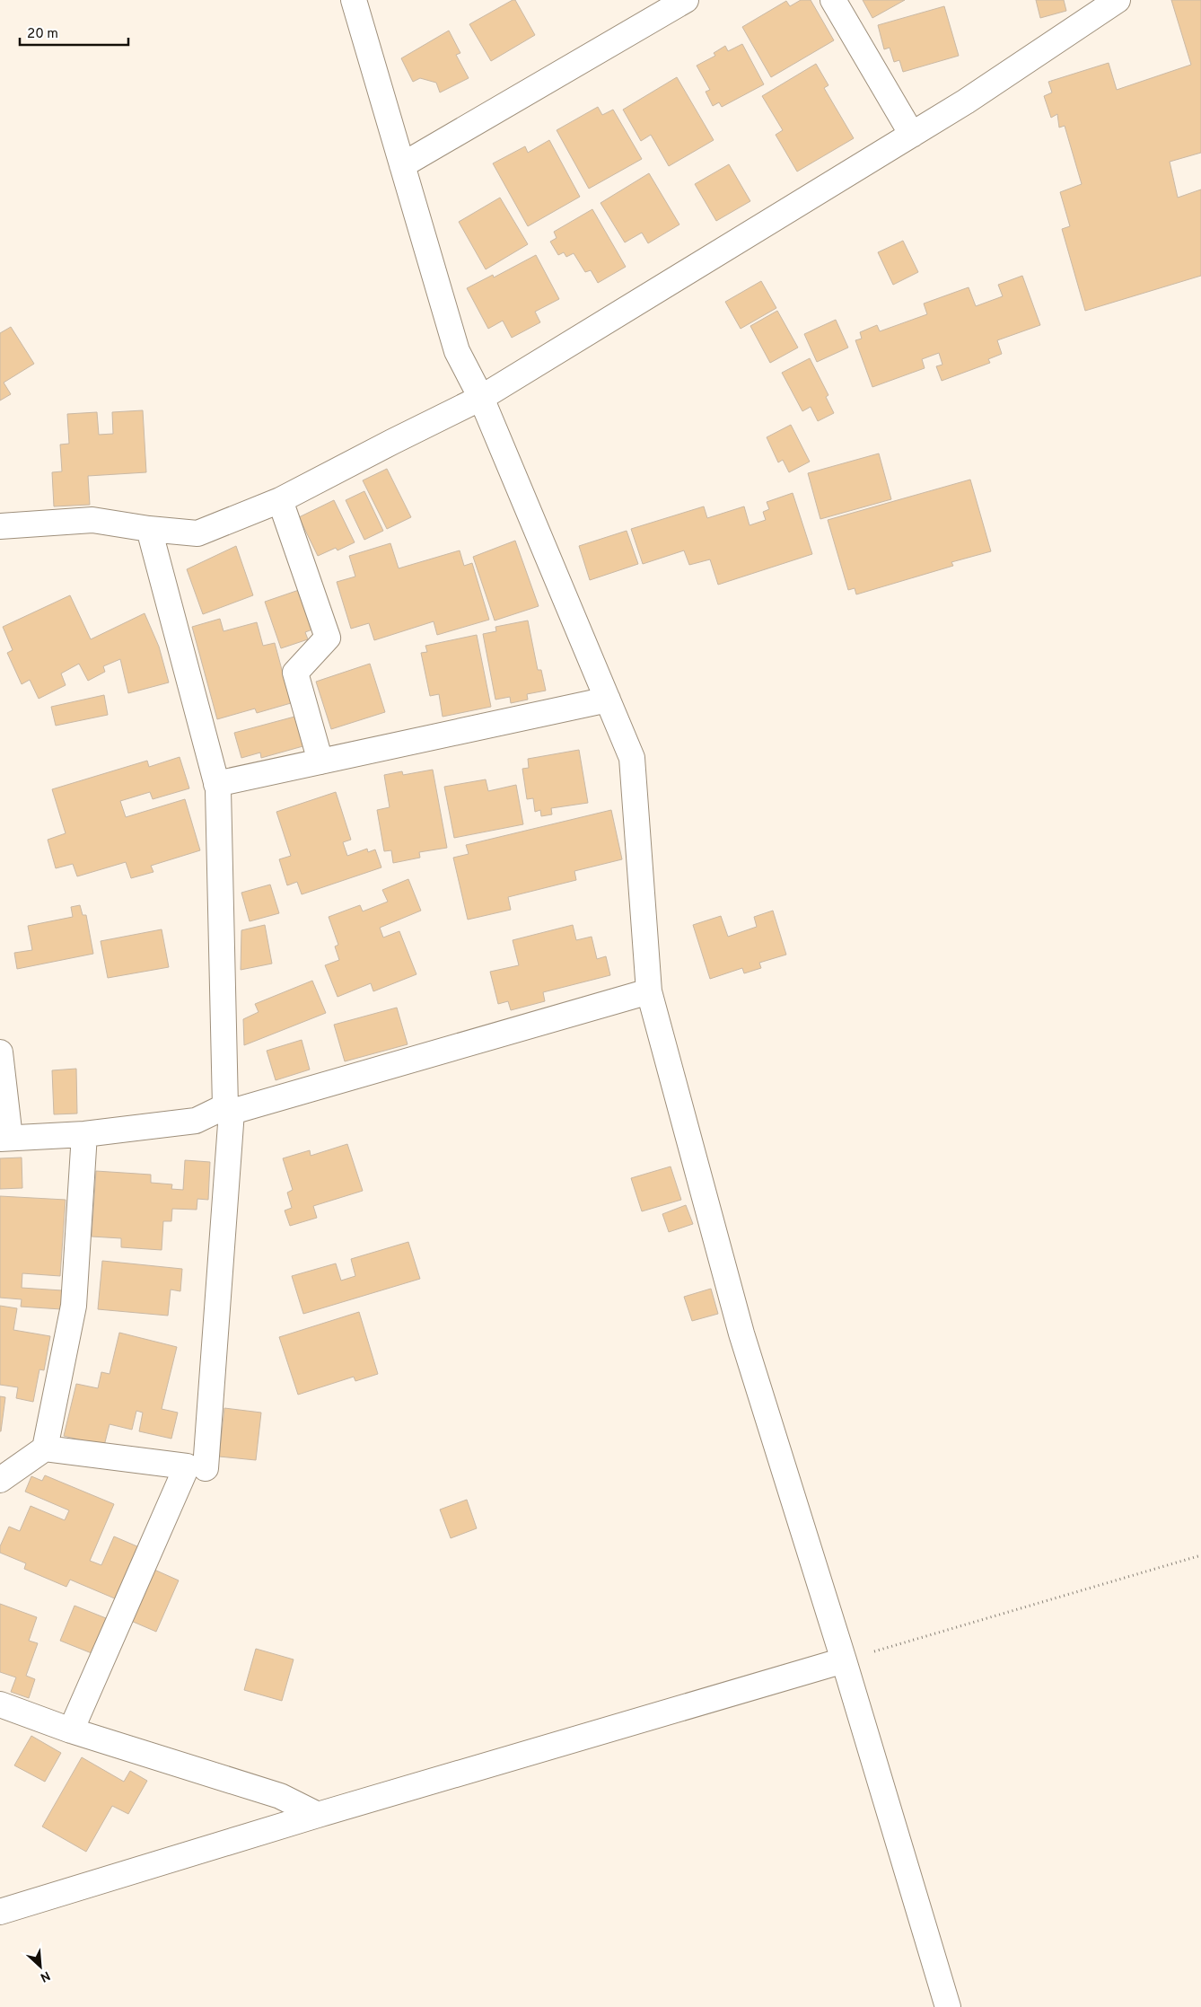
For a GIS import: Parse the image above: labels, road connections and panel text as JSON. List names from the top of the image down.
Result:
{
  "scale_bar": "20 m",
  "north": "bottom right"
}
